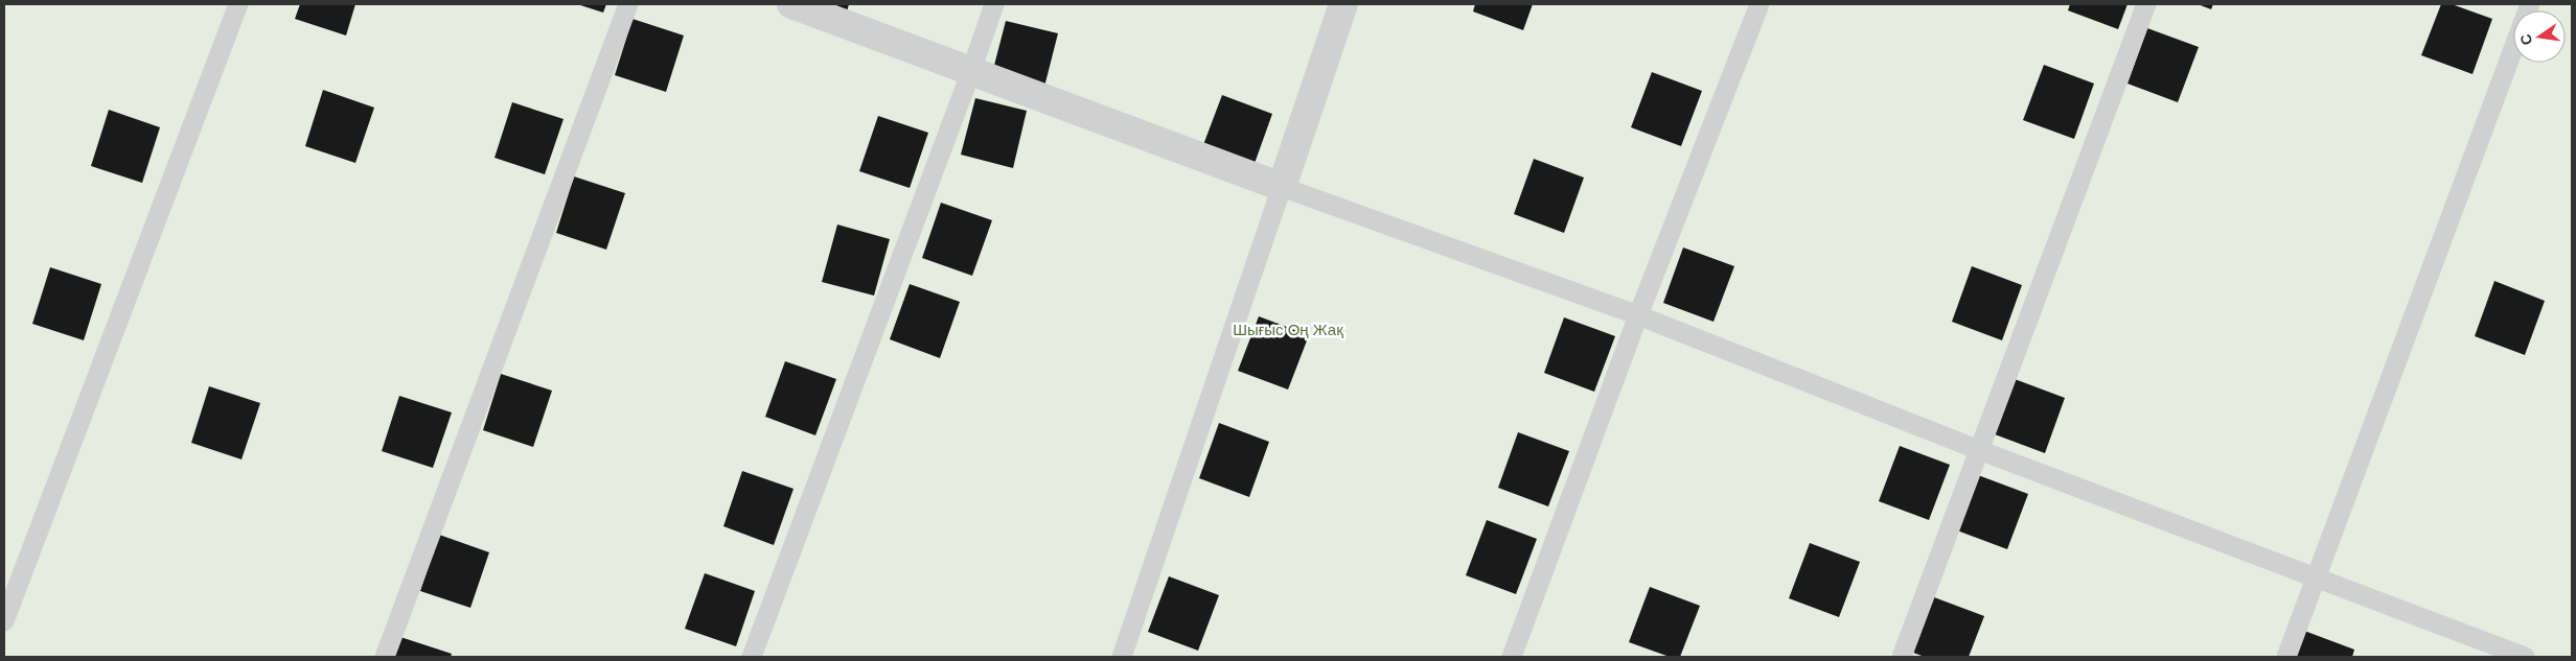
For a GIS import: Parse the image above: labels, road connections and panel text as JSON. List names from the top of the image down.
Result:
{
  "parks": ["Шығыс Оң Жақ"],
  "north": "left"
}
